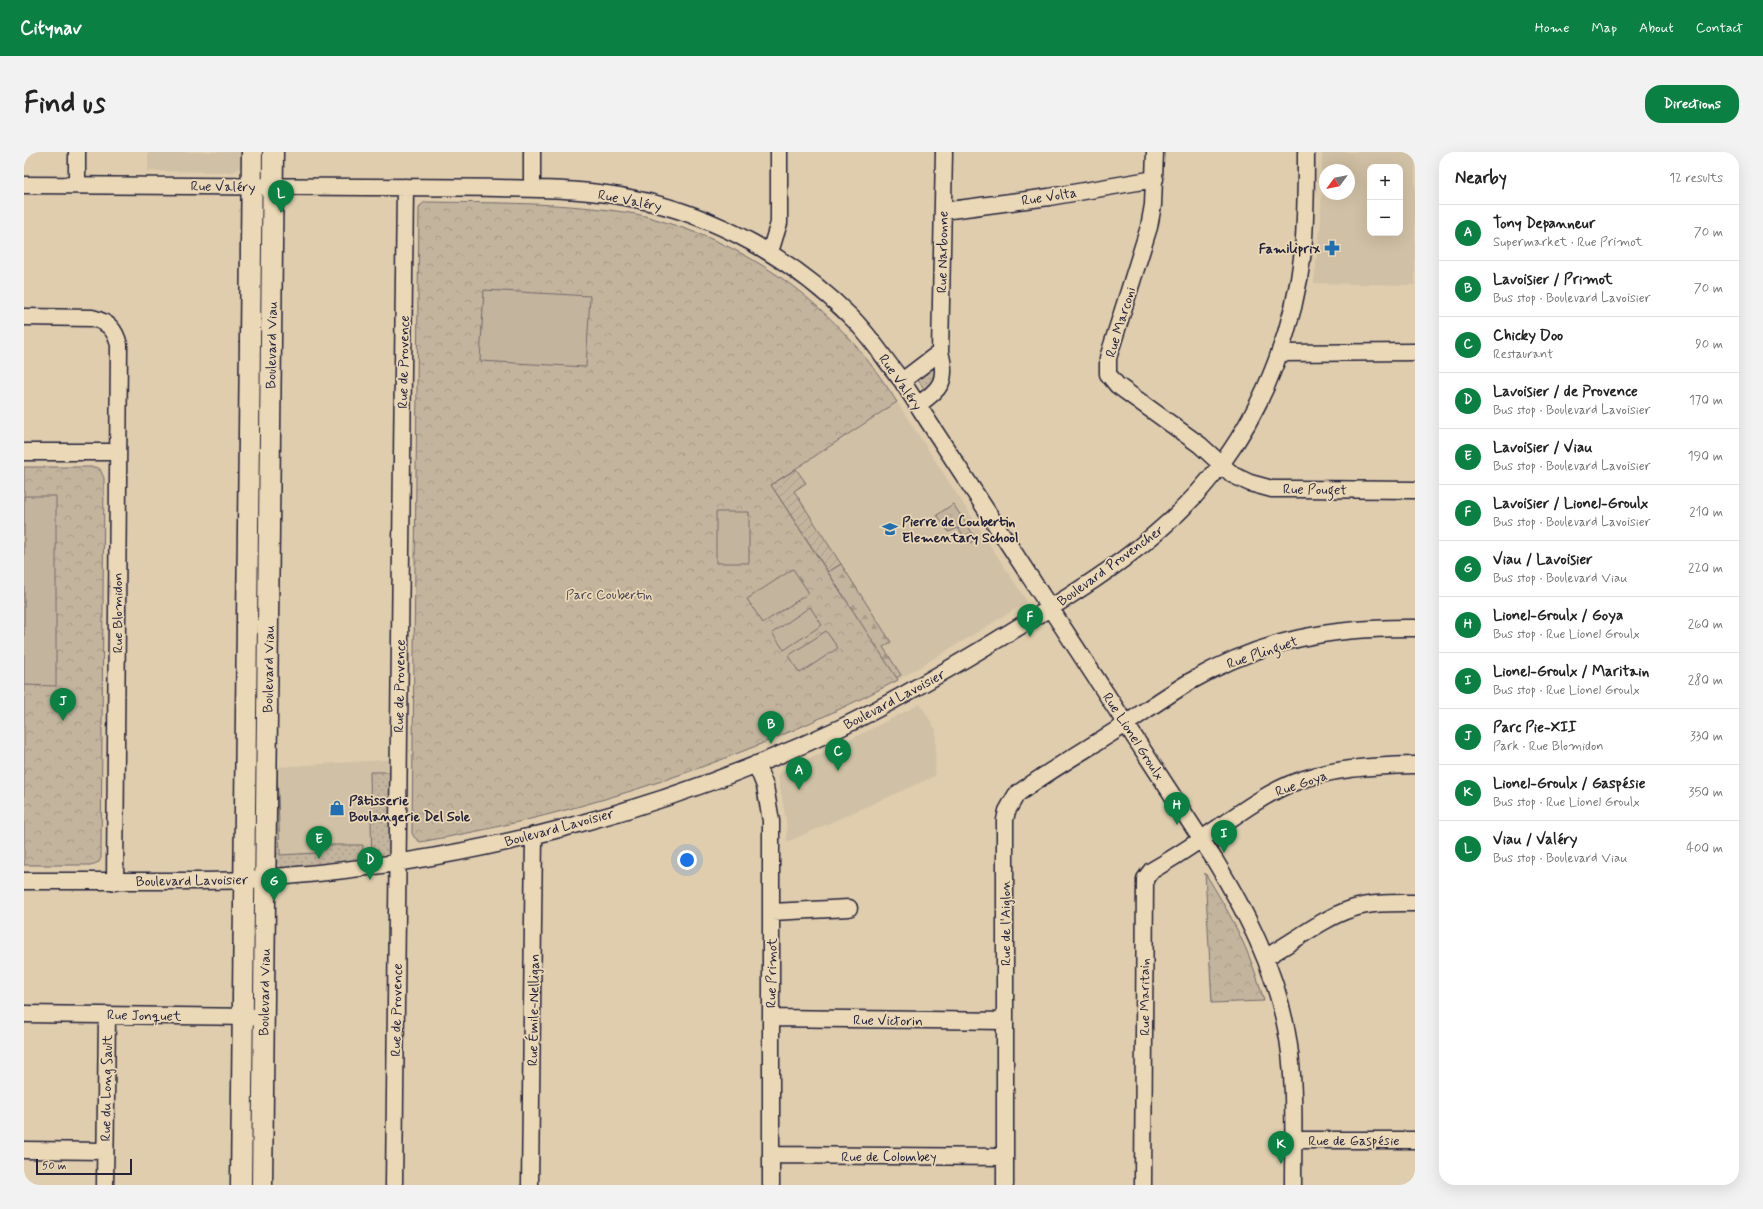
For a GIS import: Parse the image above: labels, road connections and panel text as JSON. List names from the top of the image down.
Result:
{
  "streets": {
    "main road": ["Boulevard Viau"],
    "street": [
      "Rue Valéry",
      "Rue Volta",
      "Rue Narbonne",
      "Rue Marconi",
      "Rue de Provence",
      "Rue Pouget",
      "Boulevard Provencher",
      "Rue Blomidon",
      "Rue Plinguet",
      "Boulevard Lavoisier",
      "Rue Lionel Groulx",
      "Rue Goya",
      "Rue de l'Aiglon",
      "Rue Primot",
      "Rue Maritain",
      "Rue Émile-Nelligan",
      "Rue Jonquet",
      "Rue Victorin",
      "Rue du Long Sault",
      "Rue de Gaspésie",
      "Rue de Colombey"
    ]
  },
  "crossings": [
    ["Rue Valéry", "Rue Narbonne"],
    ["Rue Valéry", "Boulevard Viau"],
    ["Rue Valéry", "Rue de Provence"],
    ["Rue Valéry", "Boulevard Provencher"],
    ["Rue Valéry", "Boulevard Lavoisier"],
    ["Rue Valéry", "Rue Lionel Groulx"],
    ["Rue Volta", "Rue Narbonne"],
    ["Rue Volta", "Rue Marconi"],
    ["Rue Marconi", "Rue Pouget"],
    ["Rue Marconi", "Boulevard Provencher"],
    ["Boulevard Viau", "Boulevard Lavoisier"],
    ["Boulevard Viau", "Rue Jonquet"],
    ["Rue de Provence", "Boulevard Lavoisier"],
    ["Rue Pouget", "Boulevard Provencher"],
    ["Boulevard Provencher", "Boulevard Lavoisier"],
    ["Boulevard Provencher", "Rue Lionel Groulx"],
    ["Rue Blomidon", "Boulevard Lavoisier"],
    ["Rue Plinguet", "Rue Lionel Groulx"],
    ["Rue Plinguet", "Rue de l'Aiglon"],
    ["Boulevard Lavoisier", "Rue Lionel Groulx"],
    ["Boulevard Lavoisier", "Rue Primot"],
    ["Boulevard Lavoisier", "Rue Émile-Nelligan"],
    ["Rue Lionel Groulx", "Rue Goya"],
    ["Rue Lionel Groulx", "Rue de l'Aiglon"],
    ["Rue Lionel Groulx", "Rue Maritain"],
    ["Rue Lionel Groulx", "Rue de Gaspésie"],
    ["Rue Goya", "Rue Maritain"],
    ["Rue de l'Aiglon", "Rue Victorin"],
    ["Rue de l'Aiglon", "Rue de Colombey"],
    ["Rue Primot", "Rue Victorin"],
    ["Rue Primot", "Rue de Colombey"],
    ["Rue Jonquet", "Rue du Long Sault"]
  ],
  "parks": ["Parc Coubertin"],
  "places": {
    "pharmacy": ["Familiprix"],
    "school or university": ["Pierre de Coubertin Elementary School"],
    "shop": ["Pâtisserie Boulangerie Del Sole"]
  },
  "scale_bar": "50 m",
  "north": "bottom left",
  "page": {
    "header": "Citynav",
    "nav": [
      "Home",
      "Map",
      "About",
      "Contact"
    ],
    "buttons": "Directions",
    "title": "Find us",
    "heading": ["Nearby", "12 results"],
    "map_buttons": ["+", "−"],
    "pins": [
      "L",
      "F",
      "J",
      "B",
      "C",
      "A",
      "H",
      "I",
      "E",
      "D",
      "G",
      "K"
    ],
    "list": [
      {
        "mark": "A",
        "name": "Tony Depanneur",
        "note": "Supermarket · Rue Primot",
        "value": "70 m"
      },
      {
        "mark": "B",
        "name": "Lavoisier / Primot",
        "note": "Bus stop · Boulevard Lavoisier",
        "value": "70 m"
      },
      {
        "mark": "C",
        "name": "Chicky Doo",
        "note": "Restaurant",
        "value": "90 m"
      },
      {
        "mark": "D",
        "name": "Lavoisier / de Provence",
        "note": "Bus stop · Boulevard Lavoisier",
        "value": "170 m"
      },
      {
        "mark": "E",
        "name": "Lavoisier / Viau",
        "note": "Bus stop · Boulevard Lavoisier",
        "value": "190 m"
      },
      {
        "mark": "F",
        "name": "Lavoisier / Lionel-Groulx",
        "note": "Bus stop · Boulevard Lavoisier",
        "value": "210 m"
      },
      {
        "mark": "G",
        "name": "Viau / Lavoisier",
        "note": "Bus stop · Boulevard Viau",
        "value": "220 m"
      },
      {
        "mark": "H",
        "name": "Lionel-Groulx / Goya",
        "note": "Bus stop · Rue Lionel Groulx",
        "value": "260 m"
      },
      {
        "mark": "I",
        "name": "Lionel-Groulx / Maritain",
        "note": "Bus stop · Rue Lionel Groulx",
        "value": "280 m"
      },
      {
        "mark": "J",
        "name": "Parc Pie-XII",
        "note": "Park · Rue Blomidon",
        "value": "330 m"
      },
      {
        "mark": "K",
        "name": "Lionel-Groulx / Gaspésie",
        "note": "Bus stop · Rue Lionel Groulx",
        "value": "350 m"
      },
      {
        "mark": "L",
        "name": "Viau / Valéry",
        "note": "Bus stop · Boulevard Viau",
        "value": "400 m"
      }
    ],
    "scale": "50 m"
  }
}
